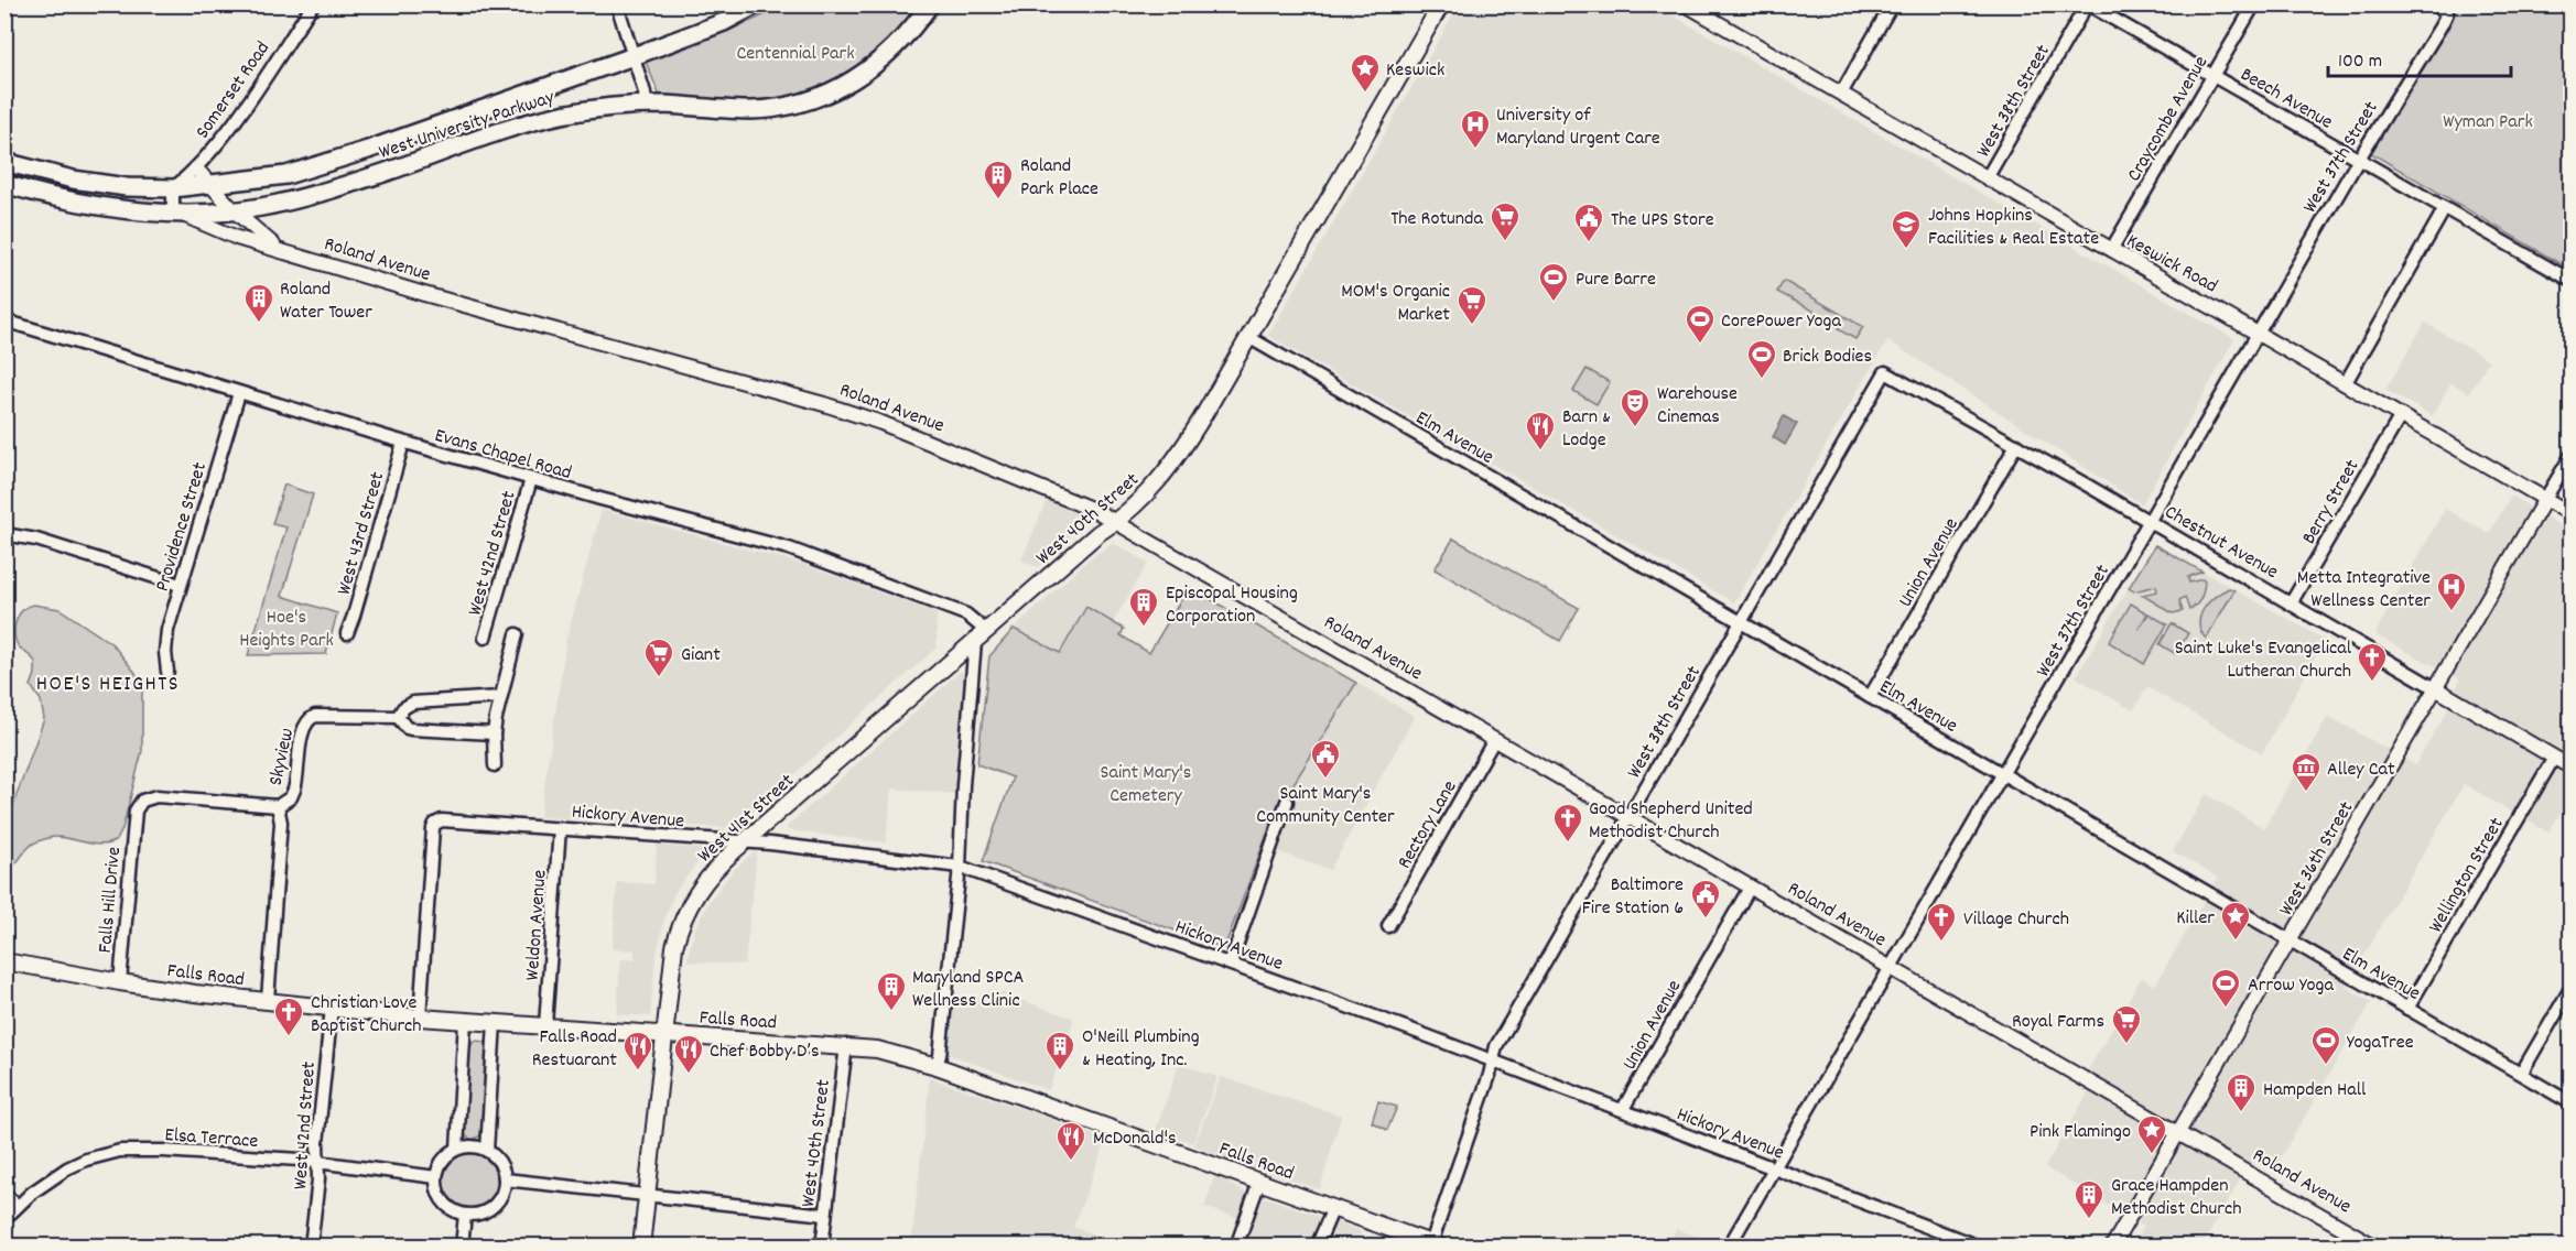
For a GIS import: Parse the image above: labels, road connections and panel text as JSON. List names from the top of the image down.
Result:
{
  "streets": {
    "main road": [
      "West University Parkway",
      "Roland Avenue",
      "West 40th Street",
      "West 41st Street",
      "Falls Road"
    ],
    "street": [
      "Somerset Road",
      "Beech Avenue",
      "West 38th Street",
      "Craycombe Avenue",
      "West 37th Street",
      "Keswick Road",
      "Elm Avenue",
      "Evans Chapel Road",
      "Berry Street",
      "Providence Street",
      "West 43rd Street",
      "Chestnut Avenue",
      "West 42nd Street",
      "Union Avenue",
      "Skyview",
      "Hickory Avenue",
      "Rectory Lane",
      "West 36th Street",
      "Wellington Street",
      "Falls Hill Drive",
      "Weldon Avenue",
      "Elsa Terrace"
    ]
  },
  "crossings": [
    ["Somerset Road", "Roland Avenue"],
    ["Beech Avenue", "West 38th Street"],
    ["Beech Avenue", "Craycombe Avenue"],
    ["Beech Avenue", "West 37th Street"],
    ["West 38th Street", "Roland Avenue"],
    ["West 38th Street", "Keswick Road"],
    ["West 38th Street", "Elm Avenue"],
    ["West 38th Street", "Chestnut Avenue"],
    ["West 38th Street", "Hickory Avenue"],
    ["West 38th Street", "Falls Road"],
    ["Craycombe Avenue", "Keswick Road"],
    ["West University Parkway", "Roland Avenue"],
    ["West 37th Street", "Roland Avenue"],
    ["West 37th Street", "Keswick Road"],
    ["West 37th Street", "Elm Avenue"],
    ["West 37th Street", "Chestnut Avenue"],
    ["West 37th Street", "Hickory Avenue"],
    ["Roland Avenue", "West 40th Street"],
    ["Roland Avenue", "Union Avenue"],
    ["Roland Avenue", "Rectory Lane"],
    ["Roland Avenue", "West 36th Street"],
    ["Keswick Road", "Berry Street"],
    ["Keswick Road", "West 36th Street"],
    ["Elm Avenue", "West 40th Street"],
    ["Elm Avenue", "Union Avenue"],
    ["Elm Avenue", "West 36th Street"],
    ["Elm Avenue", "Wellington Street"],
    ["Evans Chapel Road", "West 40th Street"],
    ["Evans Chapel Road", "Providence Street"],
    ["Evans Chapel Road", "West 43rd Street"],
    ["Evans Chapel Road", "West 42nd Street"],
    ["Evans Chapel Road", "West 41st Street"],
    ["Berry Street", "Chestnut Avenue"],
    ["West 40th Street", "West 41st Street"],
    ["West 40th Street", "Falls Road"],
    ["Chestnut Avenue", "Union Avenue"],
    ["Chestnut Avenue", "West 36th Street"],
    ["Chestnut Avenue", "Wellington Street"],
    ["West 42nd Street", "Falls Road"],
    ["West 42nd Street", "Elsa Terrace"],
    ["Union Avenue", "Hickory Avenue"],
    ["Skyview", "Falls Hill Drive"],
    ["Hickory Avenue", "West 41st Street"],
    ["Hickory Avenue", "Weldon Avenue"],
    ["Hickory Avenue", "Falls Road"],
    ["West 41st Street", "Falls Road"],
    ["Falls Hill Drive", "Falls Road"],
    ["Weldon Avenue", "Falls Road"]
  ],
  "districts": ["HOE'S HEIGHTS"],
  "parks": [
    "Centennial Park",
    "Wyman Park",
    "Hoe's Heights Park",
    "Saint Mary's Cemetery"
  ],
  "places": {
    "place": ["Keswick", "Killer", "Pink Flamingo"],
    "hospital": ["University of Maryland Urgent Care", "Metta Integrative Wellness Center"],
    "building": [
      "Roland Park Place",
      "Roland Water Tower",
      "Episcopal Housing Corporation",
      "Maryland SPCA Wellness Clinic",
      "O'Neill Plumbing & Heating, Inc.",
      "Hampden Hall",
      "Grace Hampden Methodist Church"
    ],
    "supermarket": [
      "The Rotunda",
      "MOM's Organic Market",
      "Giant",
      "Royal Farms"
    ],
    "public building": ["The UPS Store", "Saint Mary's Community Center", "Baltimore Fire Station 6"],
    "school or university": ["Johns Hopkins Facilities & Real Estate"],
    "sports": [
      "Pure Barre",
      "CorePower Yoga",
      "Brick Bodies",
      "Arrow Yoga",
      "YogaTree"
    ],
    "theatre": ["Warehouse Cinemas"],
    "restaurant": [
      "Barn & Lodge",
      "Falls Road Restuarant",
      "Chef Bobby D’s",
      "McDonald's"
    ],
    "church": [
      "Saint Luke's Evangelical Lutheran Church",
      "Good Shepherd United Methodist Church",
      "Village Church",
      "Christian Love Baptist Church"
    ],
    "museum": ["Alley Cat"]
  },
  "scale_bar": "100 m"
}
